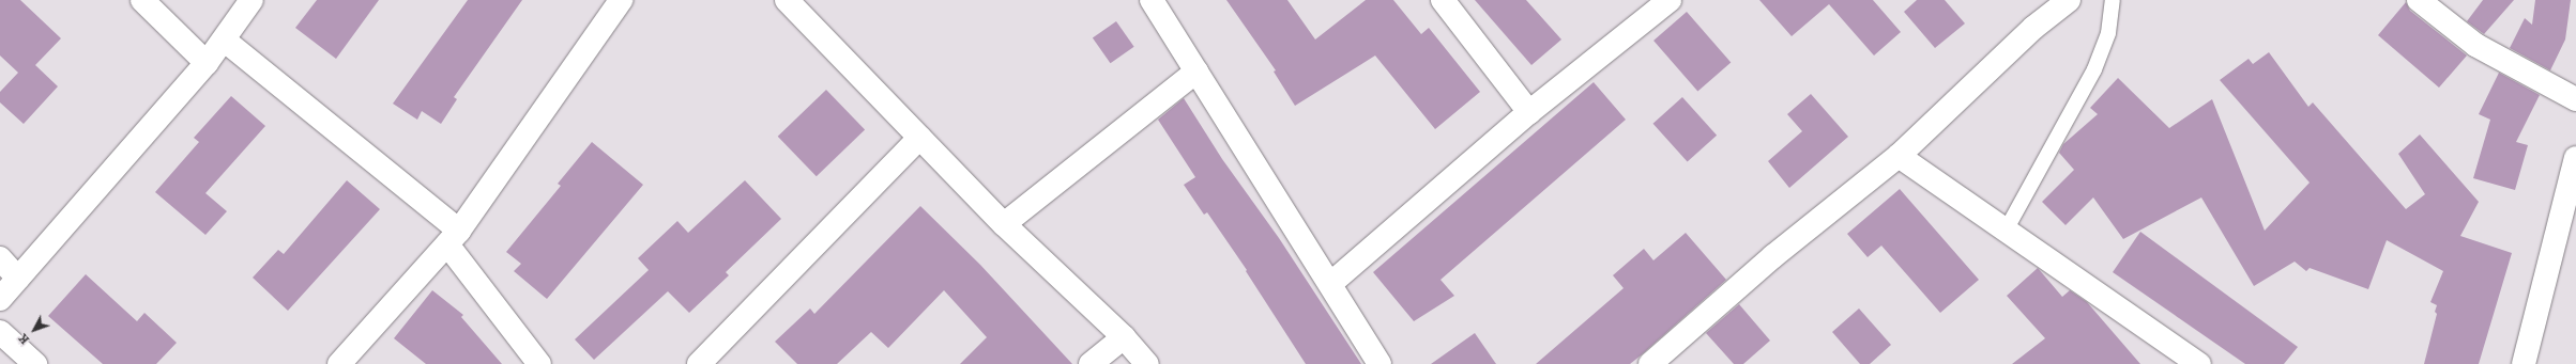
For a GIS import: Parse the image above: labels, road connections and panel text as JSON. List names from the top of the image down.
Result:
{
  "north": "bottom left"
}
